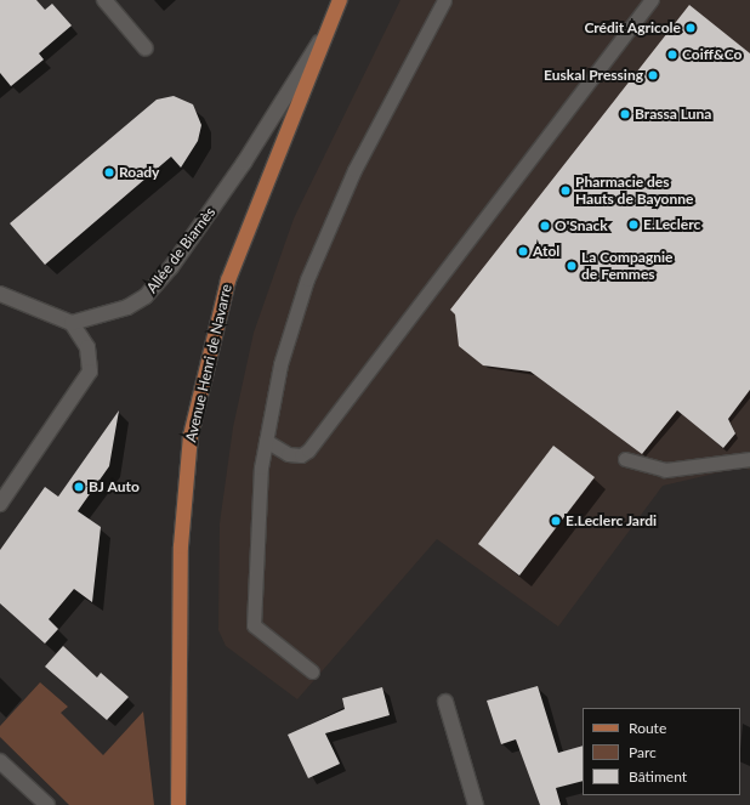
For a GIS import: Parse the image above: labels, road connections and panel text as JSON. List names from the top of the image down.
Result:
{
  "streets": {
    "main road": ["Avenue Henri de Navarre"],
    "street": ["Allée de Biarnès"]
  },
  "crossings": [
    ["Allée de Biarnès", "Avenue Henri de Navarre"]
  ],
  "places": [
    "Crédit Agricole",
    "Coiff&Co",
    "Euskal Pressing",
    "Brassa Luna",
    "Roady",
    "Pharmacie des Hauts de Bayonne",
    "E.Leclerc",
    "O'Snack",
    "Atol",
    "La Compagnie de Femmes",
    "BJ Auto",
    "E.Leclerc Jardi"
  ],
  "legend": ["Route", "Parc", "Bâtiment"]
}
